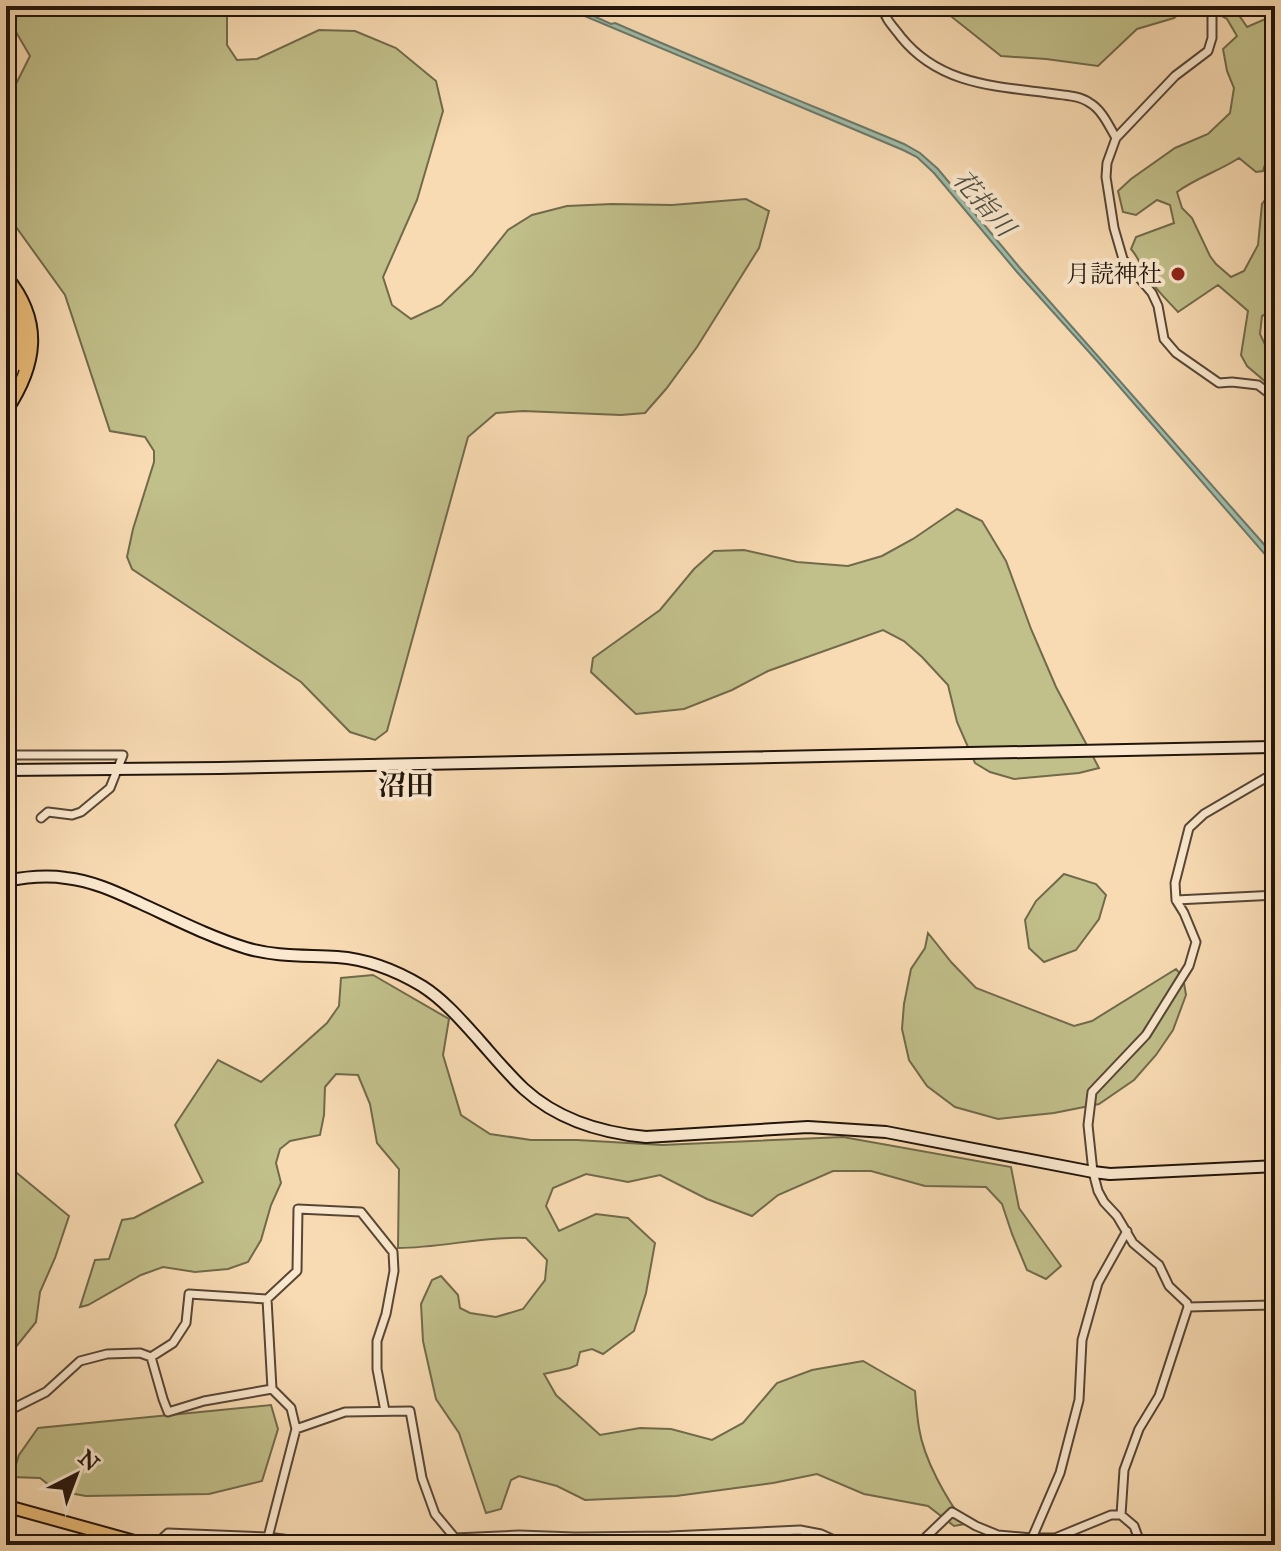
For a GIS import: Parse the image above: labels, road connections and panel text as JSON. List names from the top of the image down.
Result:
{
  "districts": ["沼田"],
  "water": ["花指川"],
  "places": ["月読神社"],
  "north": "top right"
}
